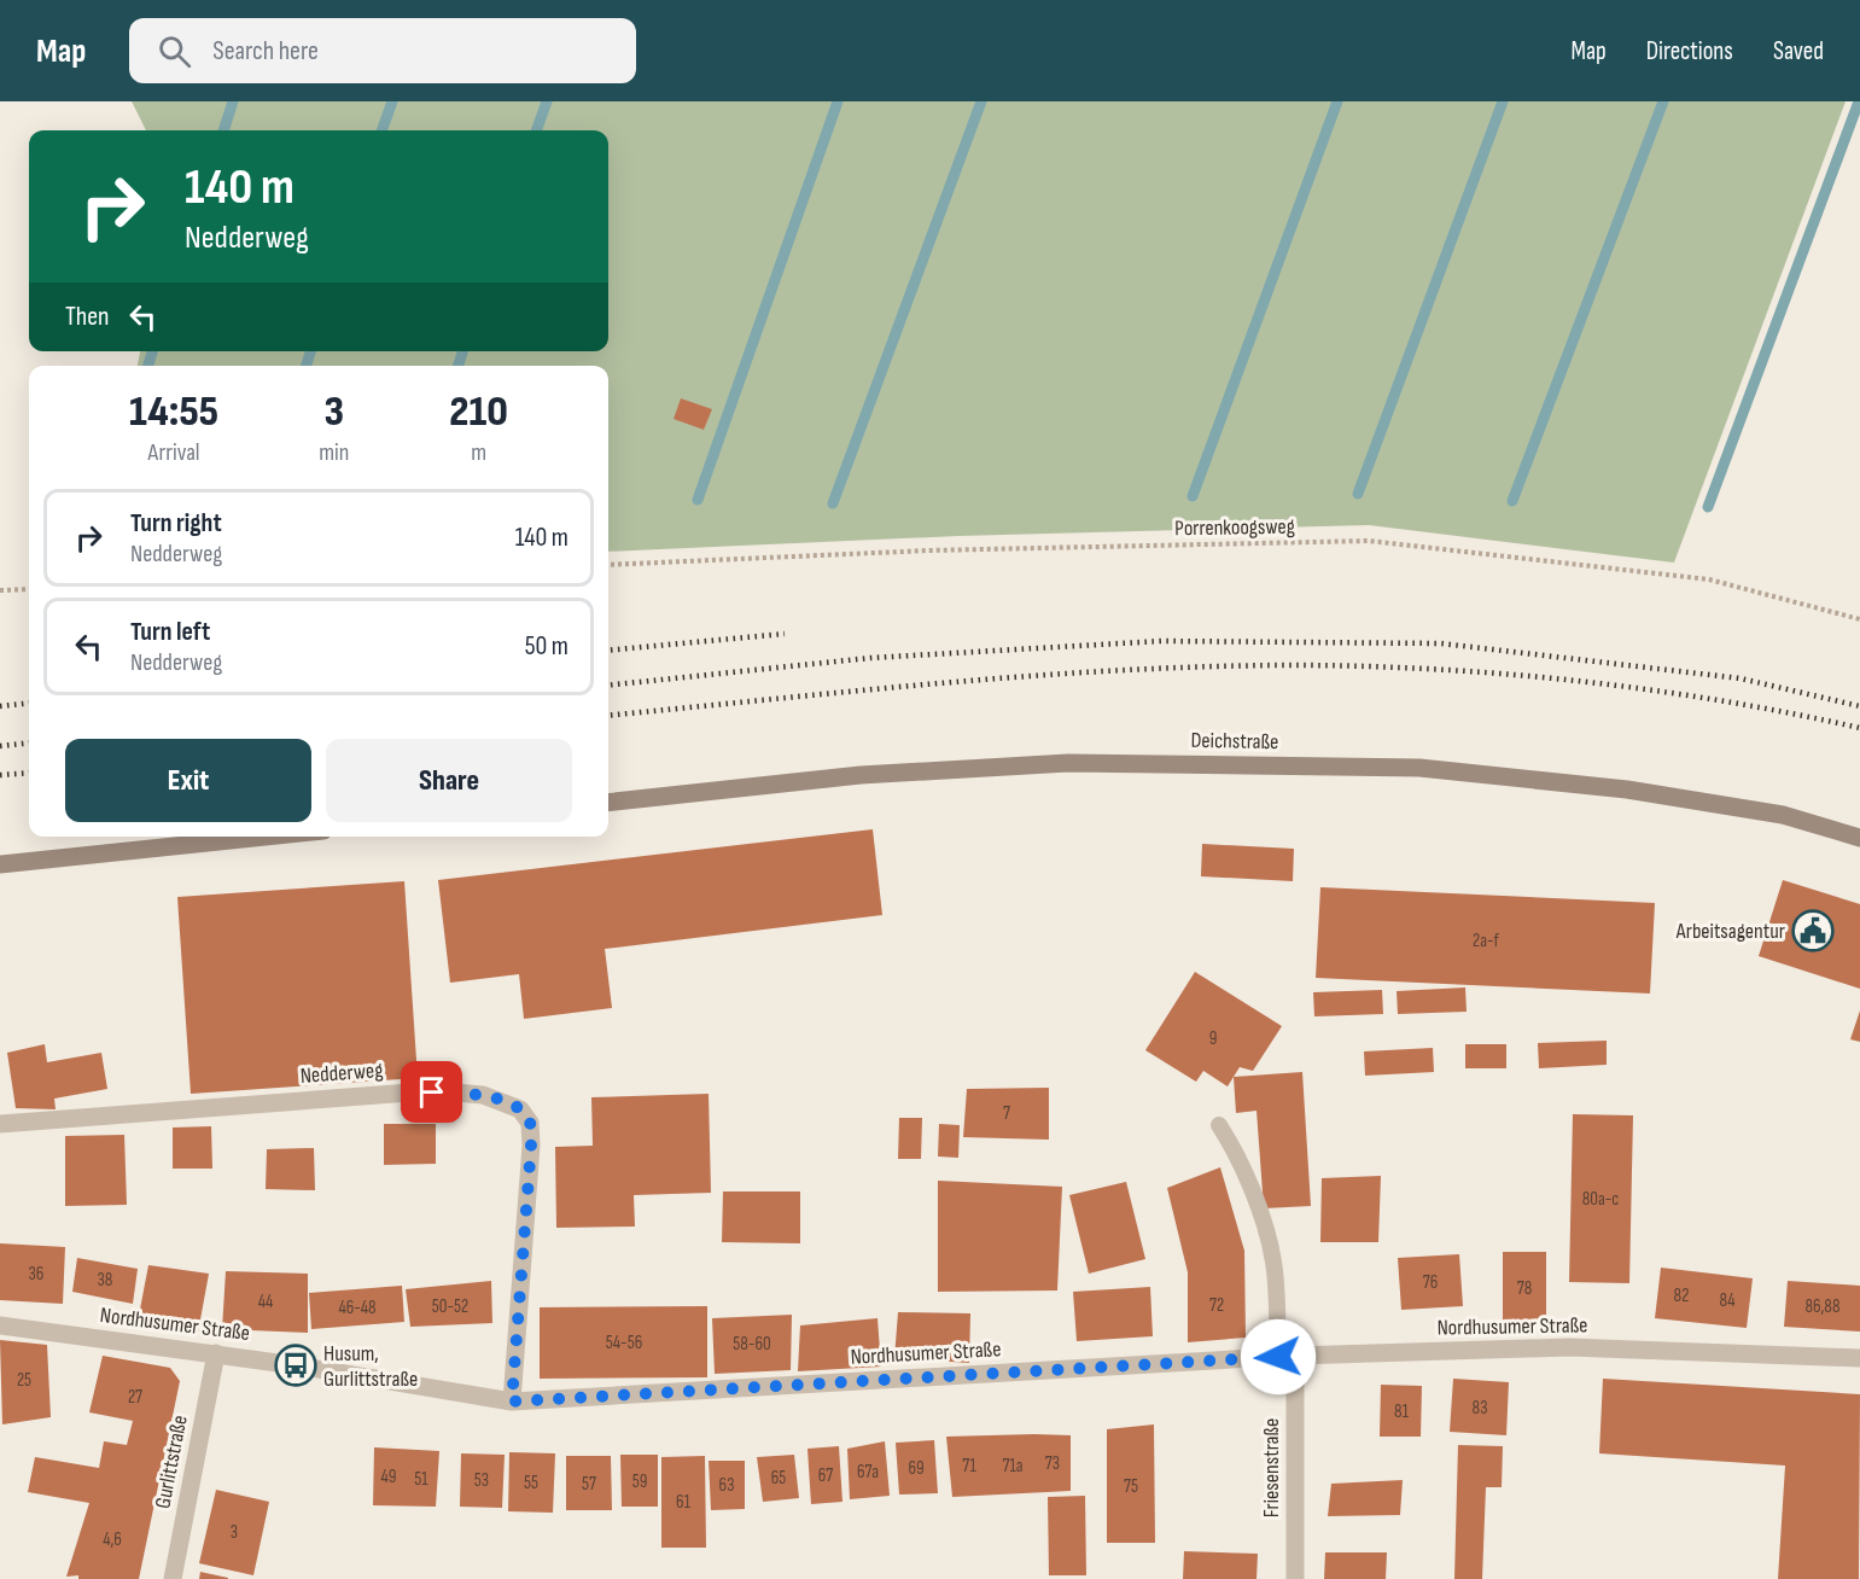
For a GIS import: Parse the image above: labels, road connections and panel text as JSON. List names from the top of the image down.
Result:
{
  "streets": {
    "main road": ["Deichstraße"],
    "street": [
      "Nedderweg",
      "Nordhusumer Straße",
      "Gurlittstraße",
      "Friesenstraße"
    ],
    "path": ["Porrenkoogsweg"]
  },
  "crossings": [
    ["Nedderweg", "Nordhusumer Straße"],
    ["Nordhusumer Straße", "Gurlittstraße"],
    ["Nordhusumer Straße", "Friesenstraße"]
  ],
  "places": {
    "public building": ["Arbeitsagentur"],
    "bus stop": ["Husum, Gurlittstraße"]
  },
  "house_numbers": [
    "2a-f",
    "9",
    "7",
    "80a-c",
    "36",
    "38",
    "76",
    "78",
    "82",
    "84",
    "44",
    "72",
    "50-52",
    "86,88",
    "46-48",
    "54-56",
    "58-60",
    "25",
    "27",
    "83",
    "81",
    "73",
    "71",
    "71a",
    "69",
    "67a",
    "67",
    "49",
    "65",
    "51",
    "53",
    "59",
    "55",
    "57",
    "63",
    "75",
    "61",
    "3",
    "4,6"
  ],
  "page": {
    "header": "Map",
    "search": "Search here",
    "nav": ["Map", "Directions", "Saved"],
    "turn": ["140 m", "Nedderweg"],
    "then": "Then",
    "eta": [
      "14:55",
      "Arrival",
      "3",
      "min",
      "210",
      "m"
    ],
    "list": [
      {
        "name": "Turn right",
        "note": "Nedderweg",
        "value": "140 m"
      },
      {
        "name": "Turn left",
        "note": "Nedderweg",
        "value": "50 m"
      }
    ],
    "buttons": ["Exit", "Share"]
  }
}
